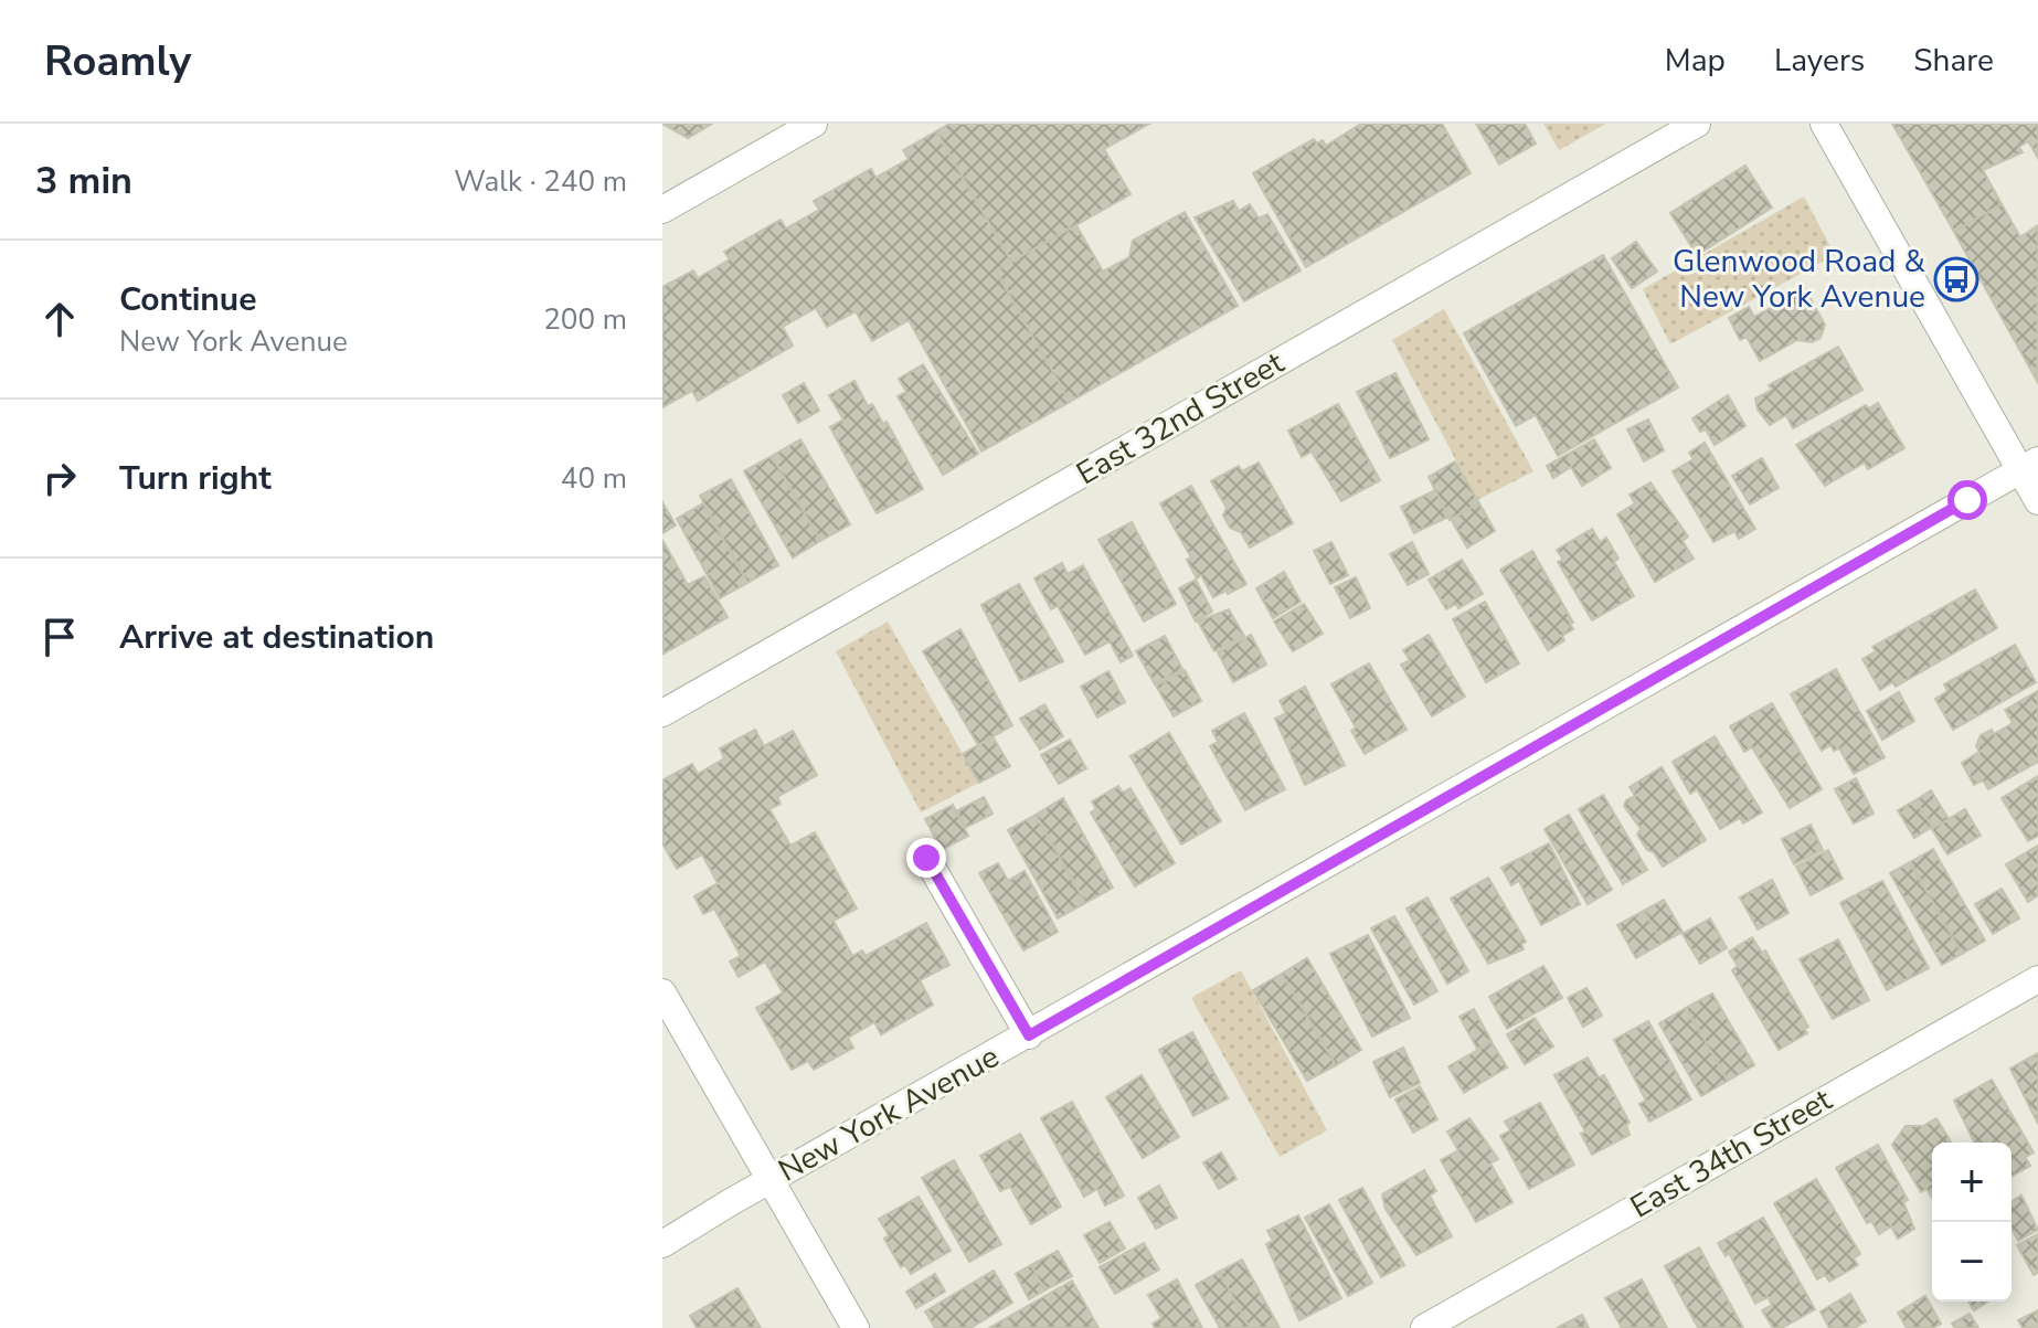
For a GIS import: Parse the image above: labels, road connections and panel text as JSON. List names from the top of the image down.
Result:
{
  "streets": {
    "street": ["East 32nd Street", "New York Avenue", "East 34th Street"]
  },
  "places": {
    "bus stop": ["Glenwood Road & New York Avenue"]
  },
  "page": {
    "header": "Roamly",
    "nav": ["Map", "Layers", "Share"],
    "heading": ["3 min", "Walk · 240 m"],
    "list": [
      ["Continue", "New York Avenue", "200 m"],
      ["Turn right", "40 m"],
      "Arrive at destination"
    ],
    "map_buttons": ["+", "−"]
  }
}
